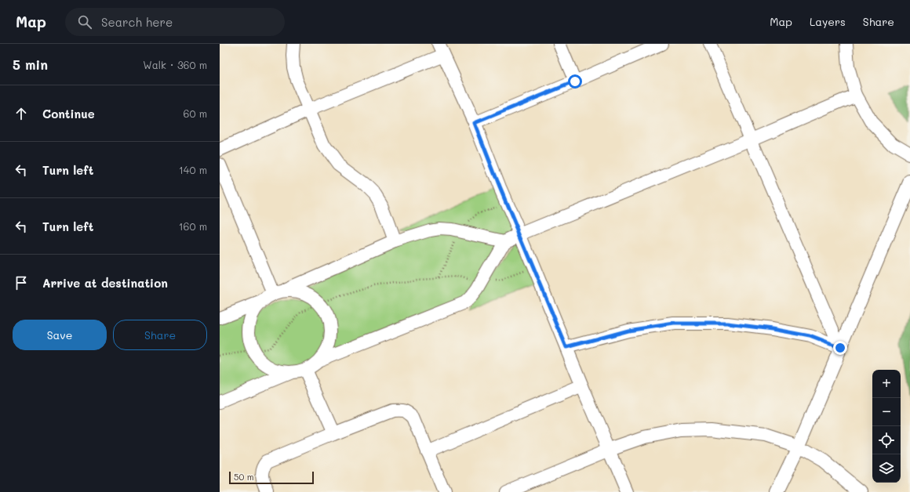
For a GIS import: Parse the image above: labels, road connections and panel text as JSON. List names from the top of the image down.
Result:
{
  "scale_bar": "50 m",
  "page": {
    "header": "Map",
    "search": "Search here",
    "nav": ["Map", "Layers", "Share"],
    "heading": ["5 min", "Walk · 360 m"],
    "list": [
      ["Continue", "60 m"],
      ["Turn left", "140 m"],
      ["Turn left", "160 m"],
      "Arrive at destination"
    ],
    "buttons": ["Save", "Share"],
    "map_buttons": ["+", "−"],
    "scale": "50 m"
  }
}
